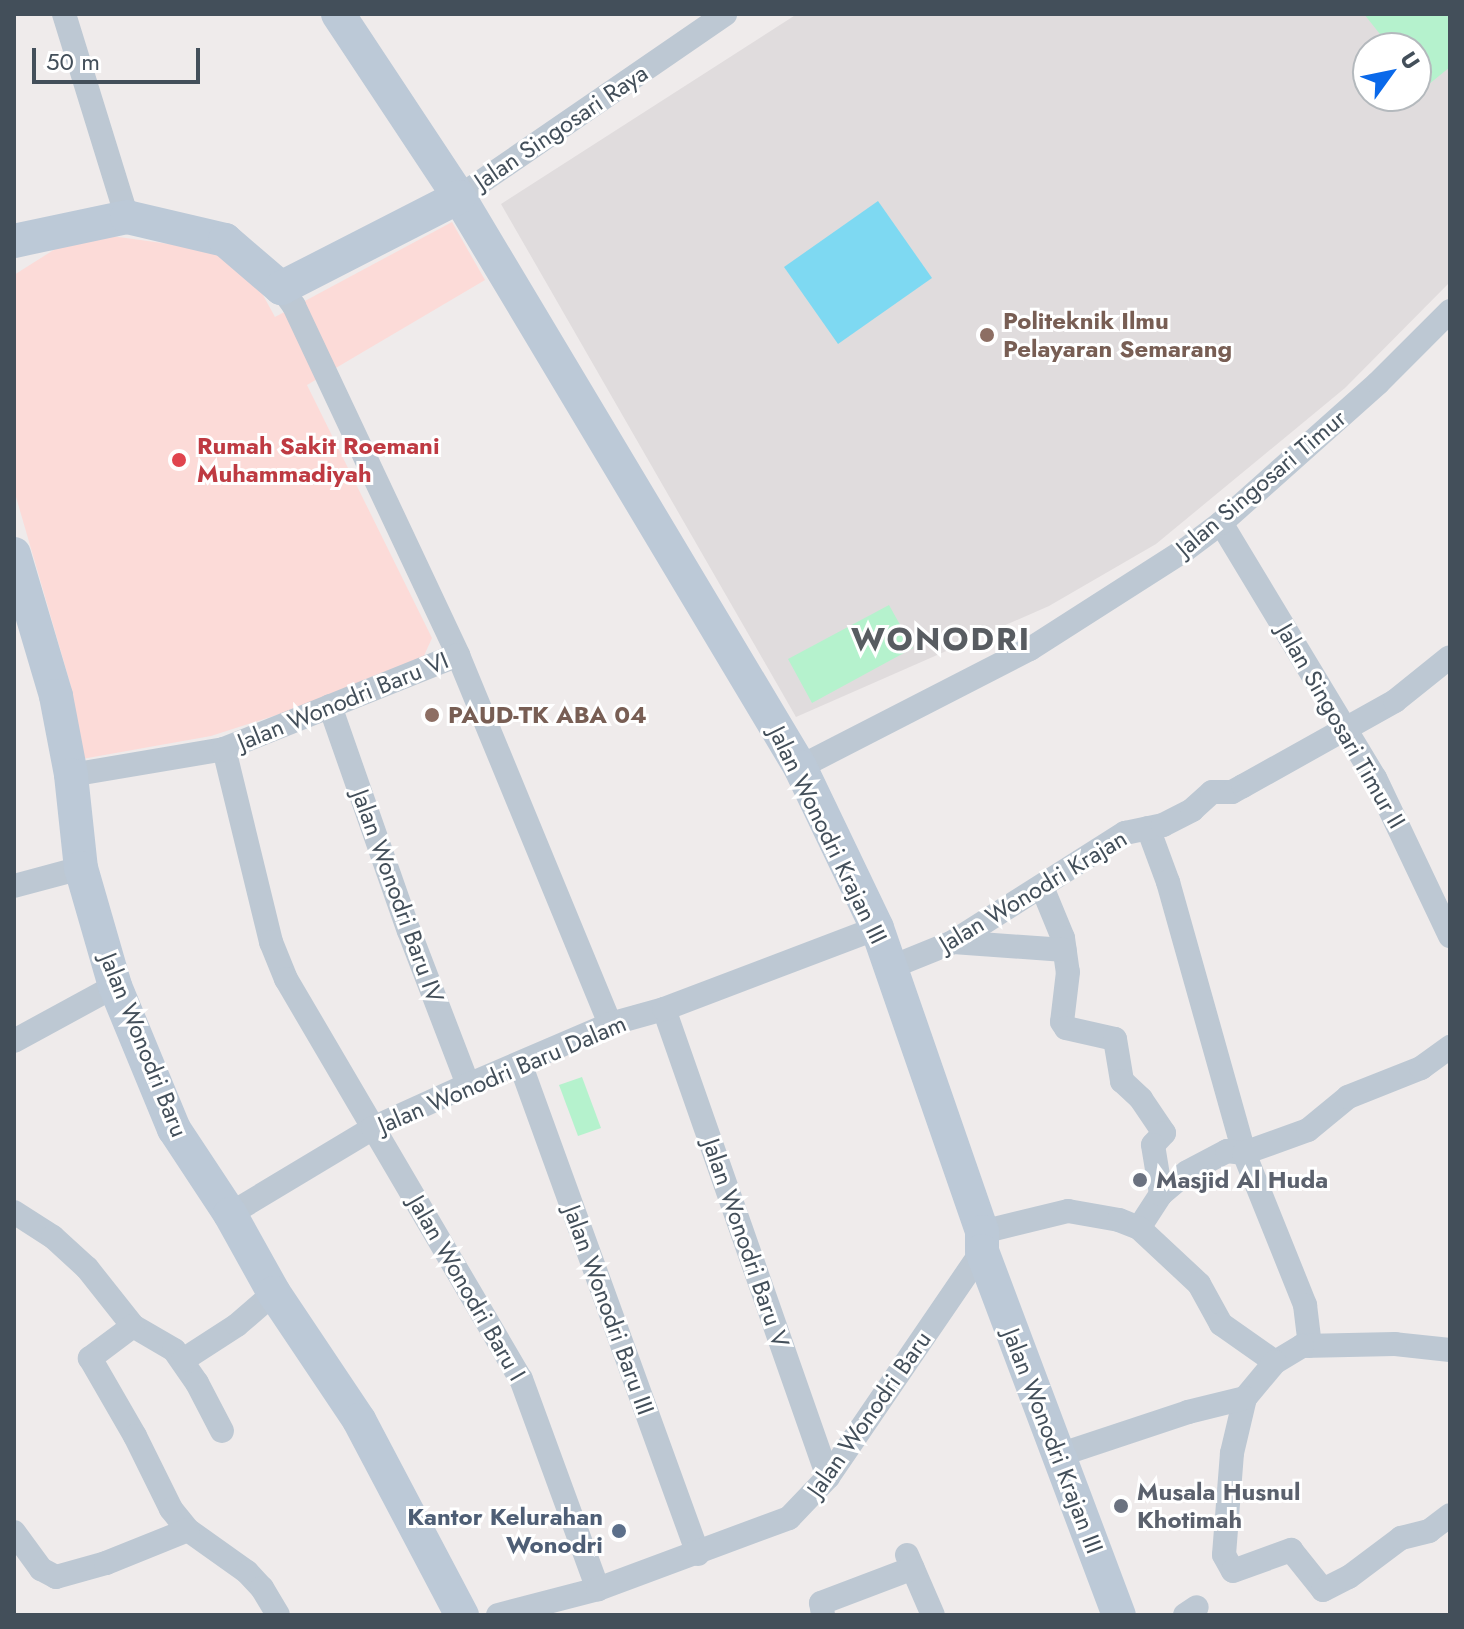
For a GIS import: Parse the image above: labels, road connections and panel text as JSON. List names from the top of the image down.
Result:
{
  "streets": {
    "main road": ["Jalan Singosari Raya", "Jalan Wonodri Krajan III", "Jalan Wonodri Baru"],
    "street": [
      "Jalan Singosari Timur",
      "Jalan Wonodri Baru VI",
      "Jalan Singosari Timur II",
      "Jalan Wonodri Krajan",
      "Jalan Wonodri Baru IV",
      "Jalan Wonodri Baru Dalam",
      "Jalan Wonodri Baru V",
      "Jalan Wonodri Baru I",
      "Jalan Wonodri Baru III"
    ]
  },
  "crossings": [
    ["Jalan Singosari Raya", "Jalan Wonodri Krajan III"],
    ["Jalan Singosari Timur", "Jalan Singosari Timur II"],
    ["Jalan Singosari Timur", "Jalan Wonodri Krajan III"],
    ["Jalan Wonodri Baru VI", "Jalan Wonodri Baru IV"],
    ["Jalan Wonodri Baru VI", "Jalan Wonodri Baru"],
    ["Jalan Wonodri Baru VI", "Jalan Wonodri Baru Dalam"],
    ["Jalan Wonodri Baru VI", "Jalan Wonodri Baru I"],
    ["Jalan Singosari Timur II", "Jalan Wonodri Krajan"],
    ["Jalan Wonodri Krajan III", "Jalan Wonodri Krajan"],
    ["Jalan Wonodri Krajan III", "Jalan Wonodri Baru"],
    ["Jalan Wonodri Krajan III", "Jalan Wonodri Baru Dalam"],
    ["Jalan Wonodri Baru IV", "Jalan Wonodri Baru Dalam"],
    ["Jalan Wonodri Baru", "Jalan Wonodri Baru Dalam"],
    ["Jalan Wonodri Baru", "Jalan Wonodri Baru V"],
    ["Jalan Wonodri Baru", "Jalan Wonodri Baru I"],
    ["Jalan Wonodri Baru", "Jalan Wonodri Baru III"],
    ["Jalan Wonodri Baru Dalam", "Jalan Wonodri Baru V"],
    ["Jalan Wonodri Baru Dalam", "Jalan Wonodri Baru I"],
    ["Jalan Wonodri Baru Dalam", "Jalan Wonodri Baru III"]
  ],
  "districts": ["WONODRI"],
  "places": [
    "Politeknik Ilmu Pelayaran Semarang",
    "Rumah Sakit Roemani Muhammadiyah",
    "PAUD-TK ABA 04",
    "Masjid Al Huda",
    "Musala Husnul Khotimah",
    "Kantor Kelurahan Wonodri"
  ],
  "scale_bar": "50 m",
  "north": "top right"
}
